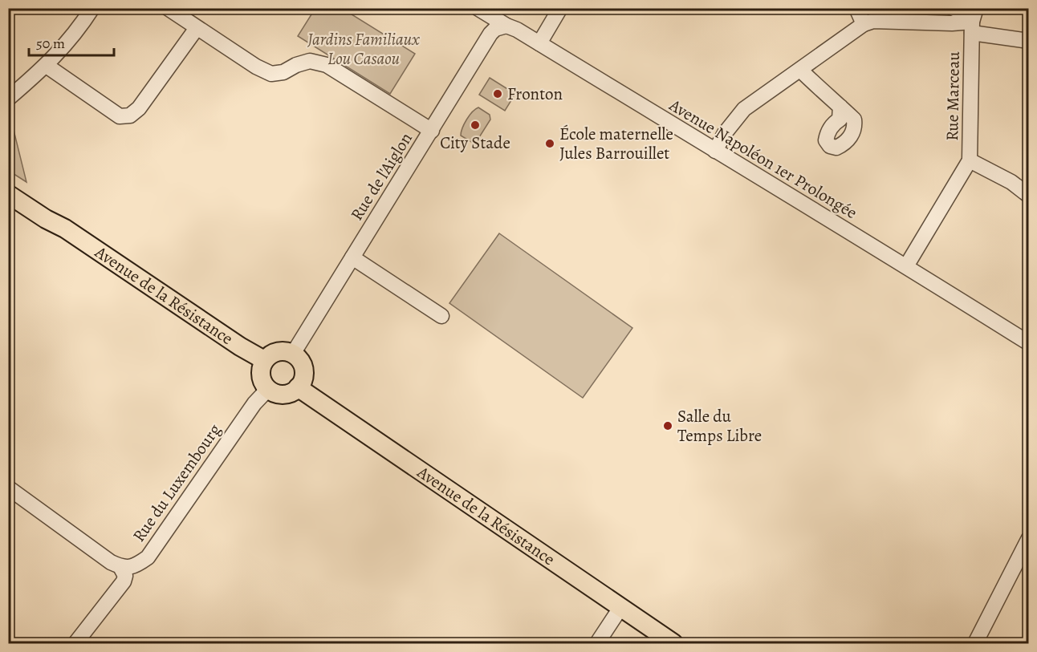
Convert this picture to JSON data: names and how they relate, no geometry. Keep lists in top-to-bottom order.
{
  "streets": {
    "main road": ["Avenue de la Résistance"],
    "street": [
      "Rue Marceau",
      "Avenue Napoléon 1er Prolongée",
      "Rue de l'Aiglon",
      "Rue du Luxembourg"
    ]
  },
  "crossings": [
    ["Rue Marceau", "Avenue Napoléon 1er Prolongée"],
    ["Avenue Napoléon 1er Prolongée", "Rue de l'Aiglon"],
    ["Rue de l'Aiglon", "Avenue de la Résistance"],
    ["Rue de l'Aiglon", "Rue du Luxembourg"],
    ["Avenue de la Résistance", "Rue du Luxembourg"]
  ],
  "parks": ["Jardins Familiaux Lou Casaou"],
  "places": [
    "Fronton",
    "City Stade",
    "École maternelle Jules Barrouillet",
    "Salle du Temps Libre"
  ],
  "scale_bar": "50 m"
}
